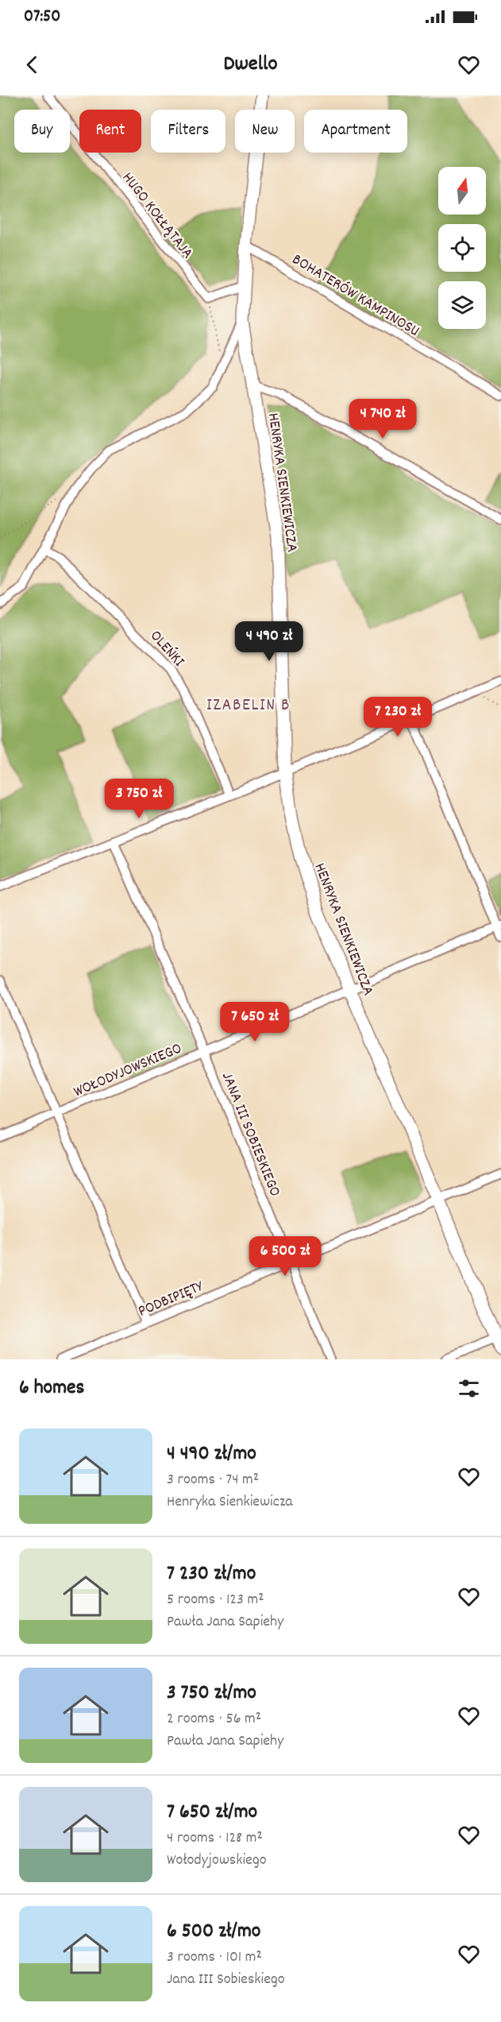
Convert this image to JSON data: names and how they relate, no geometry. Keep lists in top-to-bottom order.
{
  "streets": {
    "street": [
      "HUGO KOŁŁĄTAJA",
      "BOHATERÓW KAMPINOSU",
      "HENRYKA SIENKIEWICZA",
      "OLEŃKI",
      "WOŁODYJOWSKIEGO",
      "JANA III SOBIESKIEGO",
      "PODBIPIĘTY"
    ]
  },
  "crossings": [
    ["BOHATERÓW KAMPINOSU", "HENRYKA SIENKIEWICZA"],
    ["HENRYKA SIENKIEWICZA", "WOŁODYJOWSKIEGO"],
    ["HENRYKA SIENKIEWICZA", "PODBIPIĘTY"],
    ["WOŁODYJOWSKIEGO", "JANA III SOBIESKIEGO"],
    ["JANA III SOBIESKIEGO", "PODBIPIĘTY"]
  ],
  "districts": ["IZABELIN B"],
  "north": "top",
  "page": {
    "status": "07:50",
    "header": "Dwello",
    "chip": [
      "Buy",
      "Rent",
      "Filters",
      "New",
      "Apartment"
    ],
    "price": [
      "4 740 zł",
      "4 490 zł",
      "7 230 zł",
      "3 750 zł",
      "7 650 zł",
      "6 500 zł"
    ],
    "heading": "6 homes",
    "list": [
      {
        "name": "4 490 zł/mo",
        "note": "3 rooms · 74 m² · Henryka Sienkiewicza"
      },
      {
        "name": "7 230 zł/mo",
        "note": "5 rooms · 123 m² · Pawła Jana Sapiehy"
      },
      {
        "name": "3 750 zł/mo",
        "note": "2 rooms · 56 m² · Pawła Jana Sapiehy"
      },
      {
        "name": "7 650 zł/mo",
        "note": "4 rooms · 128 m² · Wołodyjowskiego"
      },
      {
        "name": "6 500 zł/mo",
        "note": "3 rooms · 101 m² · Jana III Sobieskiego"
      }
    ]
  }
}
